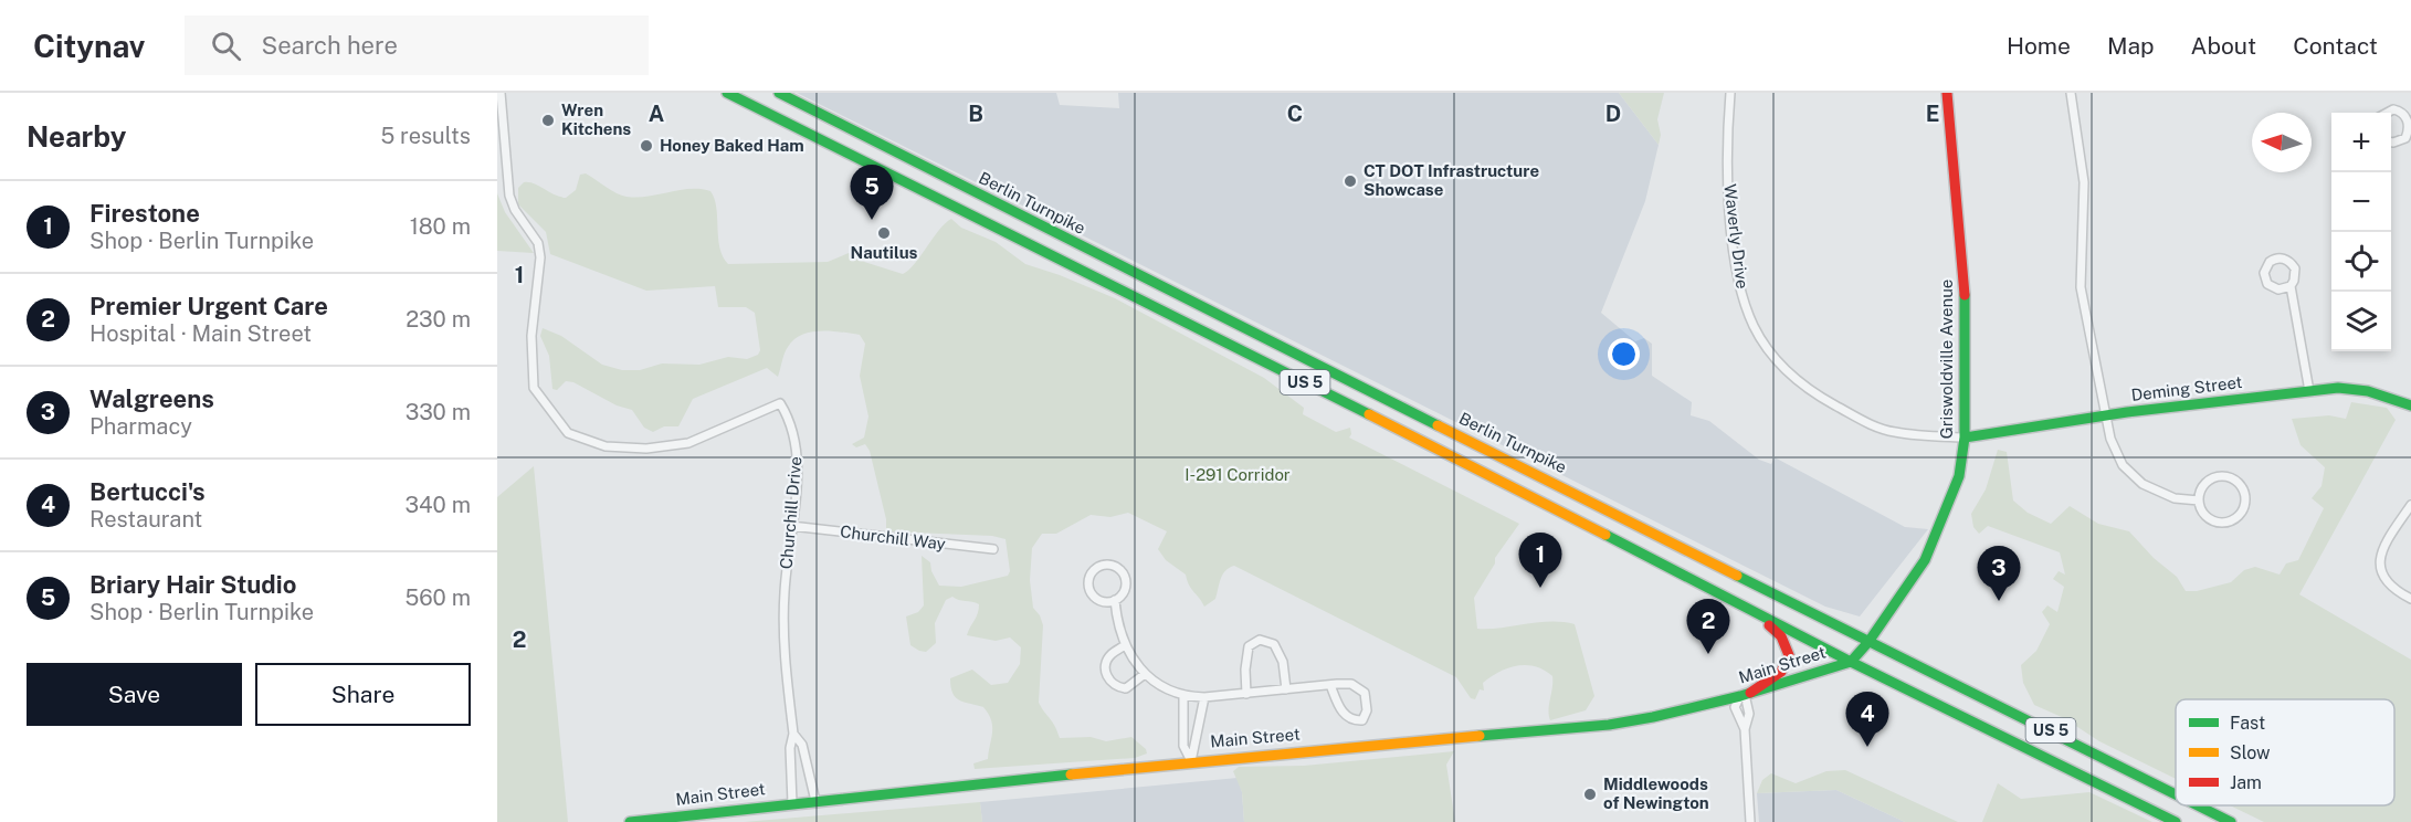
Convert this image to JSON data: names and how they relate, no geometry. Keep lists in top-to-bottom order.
{
  "streets": {
    "main road": [
      "Berlin Turnpike",
      "Griswoldville Avenue",
      "US 5",
      "Deming Street",
      "Main Street"
    ],
    "street": ["Waverly Drive", "Churchill Drive", "Churchill Way"]
  },
  "crossings": [
    ["Berlin Turnpike", "Griswoldville Avenue"],
    ["Berlin Turnpike", "Main Street"],
    ["Waverly Drive", "Griswoldville Avenue"],
    ["Waverly Drive", "Deming Street"],
    ["Griswoldville Avenue", "Deming Street"],
    ["Griswoldville Avenue", "Main Street"],
    ["US 5", "Main Street"],
    ["Churchill Drive", "Churchill Way"],
    ["Churchill Drive", "Main Street"]
  ],
  "parks": ["I-291 Corridor"],
  "places": [
    "Wren Kitchens",
    "Honey Baked Ham",
    "CT DOT Infrastructure Showcase",
    "Nautilus",
    "Middlewoods of Newington"
  ],
  "legend": ["Fast", "Slow", "Jam"],
  "north": "left",
  "page": {
    "header": "Citynav",
    "search": "Search here",
    "nav": [
      "Home",
      "Map",
      "About",
      "Contact"
    ],
    "heading": ["Nearby", "5 results"],
    "map_buttons": ["+", "−"],
    "pins": [
      "5",
      "1",
      "3",
      "2",
      "4"
    ],
    "list": [
      {
        "mark": "1",
        "name": "Firestone",
        "note": "Shop · Berlin Turnpike",
        "value": "180 m"
      },
      {
        "mark": "2",
        "name": "Premier Urgent Care",
        "note": "Hospital · Main Street",
        "value": "230 m"
      },
      {
        "mark": "3",
        "name": "Walgreens",
        "note": "Pharmacy",
        "value": "330 m"
      },
      {
        "mark": "4",
        "name": "Bertucci's",
        "note": "Restaurant",
        "value": "340 m"
      },
      {
        "mark": "5",
        "name": "Briary Hair Studio",
        "note": "Shop · Berlin Turnpike",
        "value": "560 m"
      }
    ],
    "buttons": ["Save", "Share"]
  },
  "grid": {
    "columns": [
      "A",
      "B",
      "C",
      "D",
      "E"
    ],
    "rows": ["1", "2"]
  }
}
